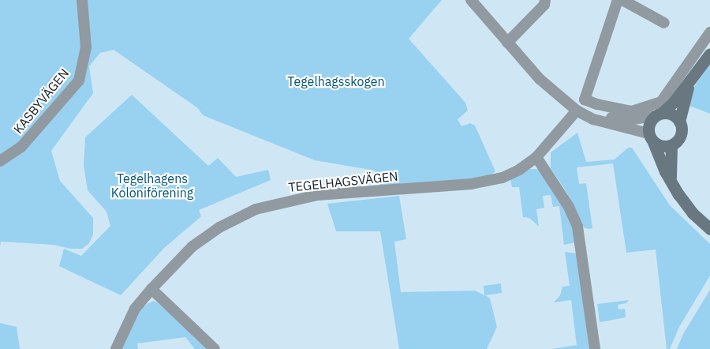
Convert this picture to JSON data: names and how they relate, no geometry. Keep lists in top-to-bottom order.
{
  "streets": {
    "street": ["KASBYVÄGEN", "TEGELHAGSVÄGEN"]
  },
  "parks": ["Tegelhagsskogen", "Tegelhagens Koloniförening"]
}
